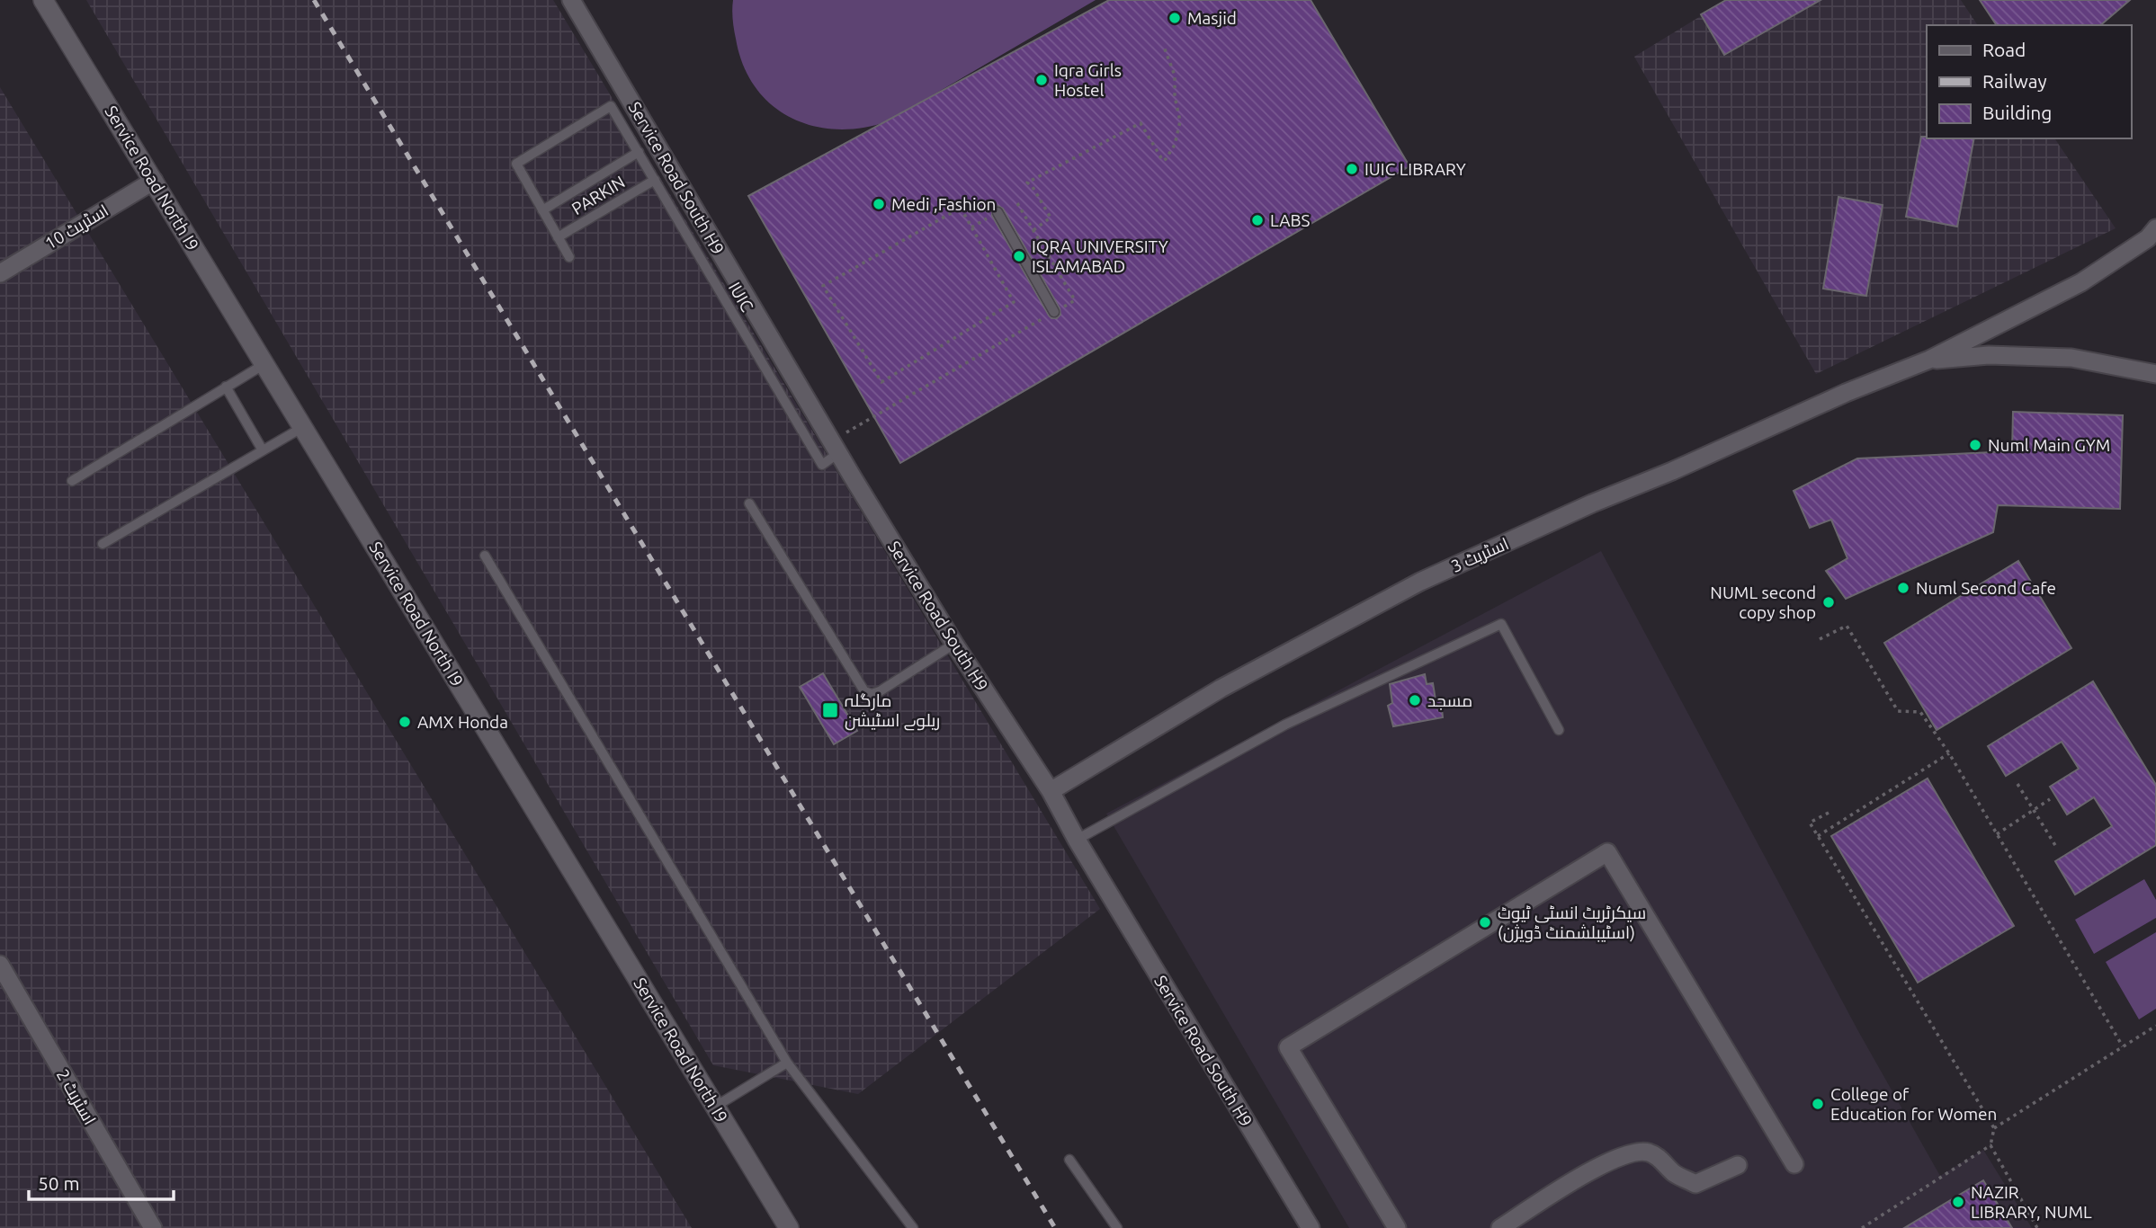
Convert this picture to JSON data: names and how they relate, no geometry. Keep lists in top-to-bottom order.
{
  "streets": {
    "main road": ["Service Road North I9"],
    "street": [
      "Service Road South H9",
      "اسٹریٹ 10",
      "اسٹریٹ 3",
      "اسٹریٹ 2"
    ],
    "lane": ["PARKIN", "IUIC"]
  },
  "crossings": [
    ["Service Road North I9", "اسٹریٹ 10"],
    ["Service Road South H9", "IUIC"],
    ["Service Road South H9", "اسٹریٹ 3"],
    ["PARKIN", "IUIC"]
  ],
  "places": {
    "other": [
      "Masjid",
      "Iqra Girls Hostel",
      "IUIC LIBRARY",
      "Medi ,Fashion",
      "LABS",
      "IQRA UNIVERSITY ISLAMABAD",
      "Numl Main GYM",
      "Numl Second Cafe",
      "NUML second copy shop",
      "مسجد",
      "AMX Honda",
      "سیکرٹریٹ انسٹی ٹیوٹ (اسٹیبلشمنٹ ڈویژن)",
      "College of Education for Women",
      "NAZIR LIBRARY, NUML"
    ],
    "transit": ["مارگلہ ریلوے اسٹیشن"]
  },
  "legend": ["Road", "Railway", "Building"],
  "scale_bar": "50 m"
}
